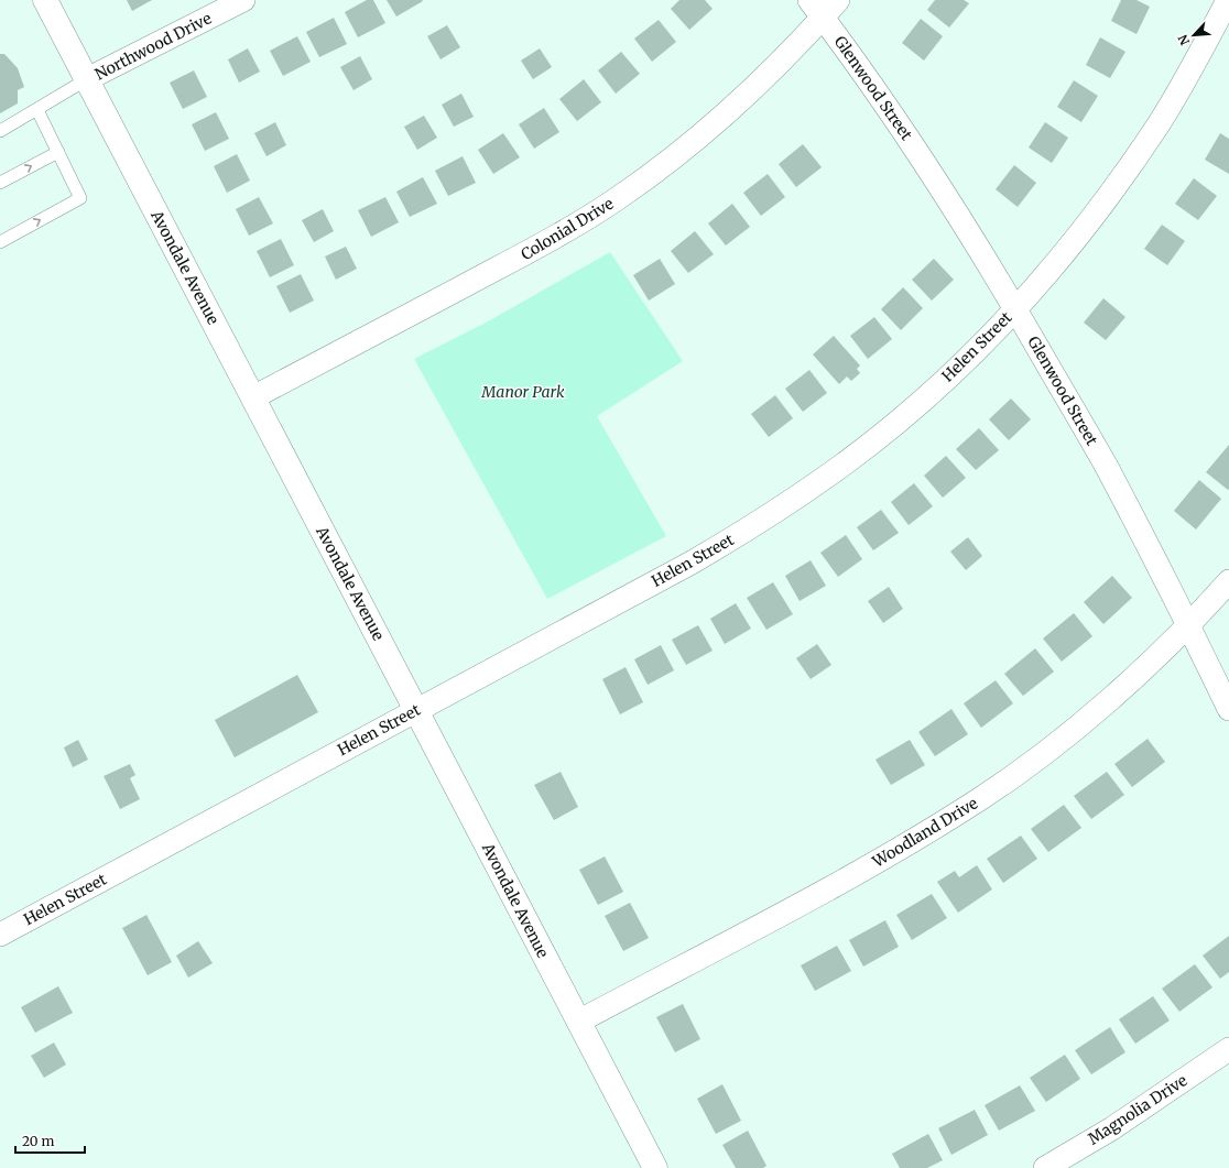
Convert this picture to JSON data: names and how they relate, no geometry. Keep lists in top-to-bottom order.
{
  "streets": {
    "street": [
      "Northwood Drive",
      "Glenwood Street",
      "Colonial Drive",
      "Avondale Avenue",
      "Helen Street",
      "Woodland Drive",
      "Magnolia Drive"
    ]
  },
  "crossings": [
    ["Northwood Drive", "Avondale Avenue"],
    ["Glenwood Street", "Colonial Drive"],
    ["Glenwood Street", "Helen Street"],
    ["Glenwood Street", "Woodland Drive"],
    ["Colonial Drive", "Avondale Avenue"],
    ["Avondale Avenue", "Helen Street"],
    ["Avondale Avenue", "Woodland Drive"]
  ],
  "parks": ["Manor Park"],
  "scale_bar": "20 m",
  "north": "bottom left"
}
